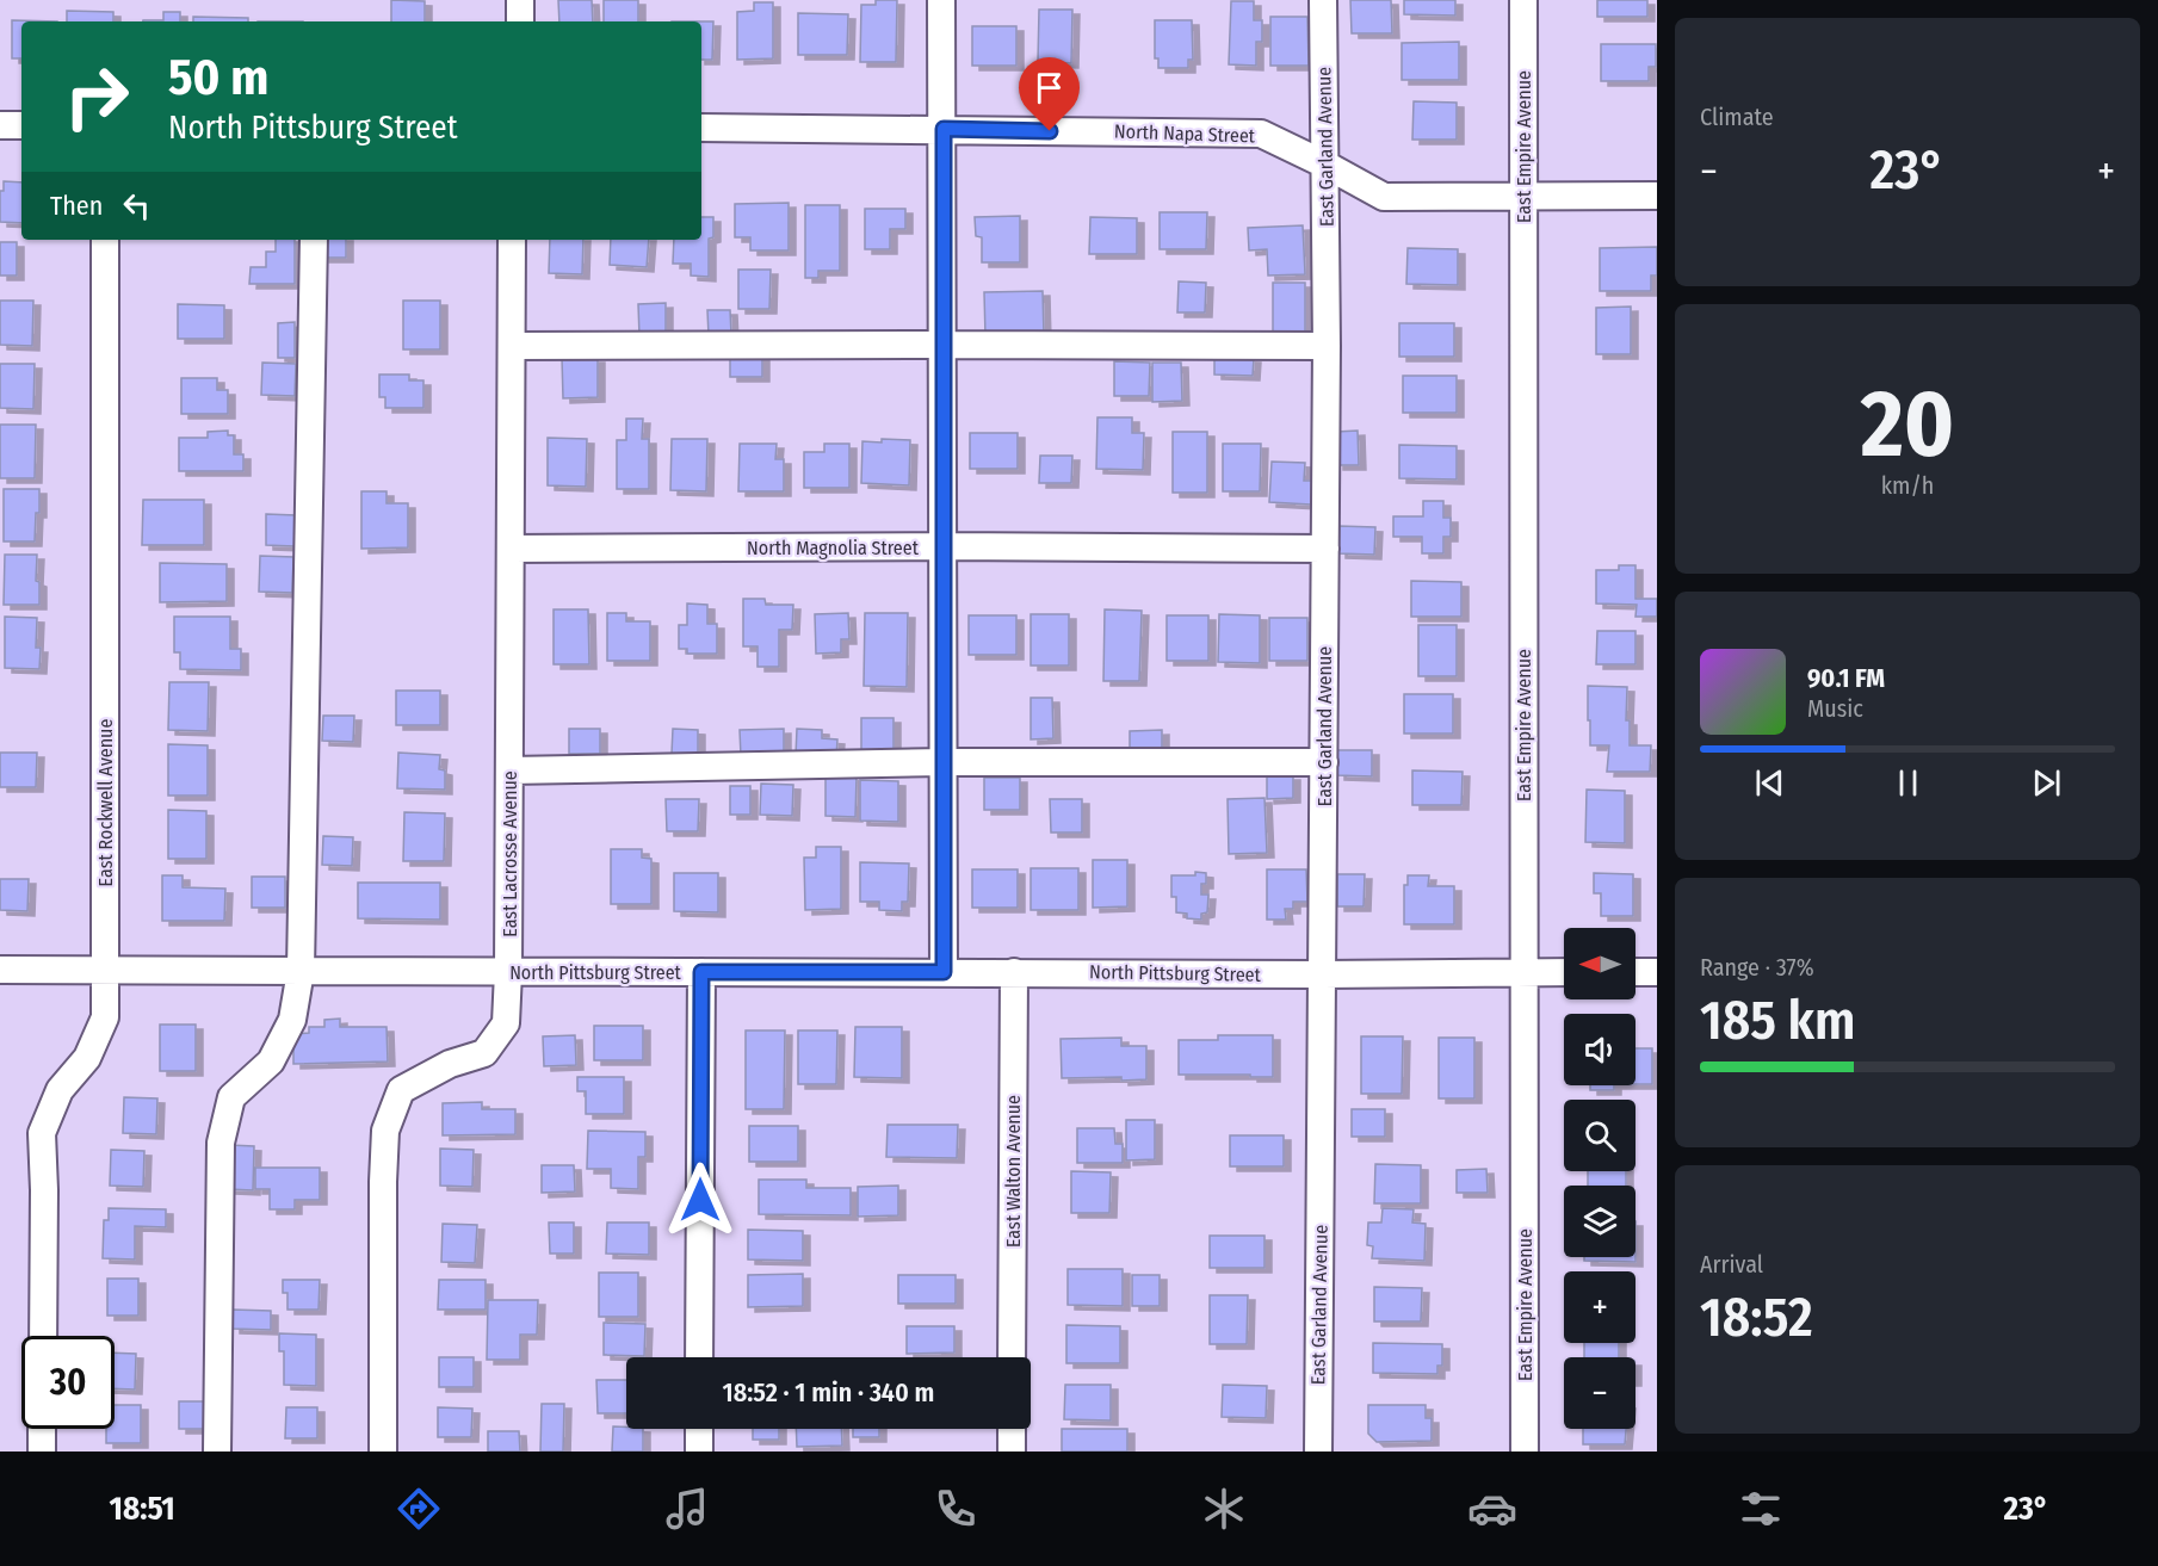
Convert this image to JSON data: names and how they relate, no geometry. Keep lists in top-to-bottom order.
{
  "streets": {
    "street": [
      "North Napa Street",
      "East Garland Avenue",
      "East Empire Avenue",
      "North Magnolia Street",
      "East Rockwell Avenue",
      "East Lacrosse Avenue",
      "North Pittsburg Street",
      "East Walton Avenue"
    ]
  },
  "crossings": [
    ["North Napa Street", "East Garland Avenue"],
    ["North Napa Street", "East Empire Avenue"],
    ["East Garland Avenue", "North Magnolia Street"],
    ["East Garland Avenue", "North Pittsburg Street"],
    ["East Empire Avenue", "North Pittsburg Street"],
    ["North Magnolia Street", "East Lacrosse Avenue"],
    ["East Rockwell Avenue", "North Pittsburg Street"],
    ["East Lacrosse Avenue", "North Pittsburg Street"],
    ["North Pittsburg Street", "East Walton Avenue"]
  ],
  "north": "left",
  "page": {
    "tile": [
      "Climate",
      ["20", "km/h"],
      ["Range · 37%", "185 km"],
      ["Arrival", "18:52"]
    ],
    "turn": ["50 m", "North Pittsburg Street"],
    "heat": ["−", "23°", "+"],
    "then": "Then",
    "song": ["90.1 FM", "Music"],
    "map_buttons": ["+", "−"],
    "limit": "30",
    "trip": "18:52 · 1 min · 340 m",
    "tabs": ["18:51", "23°"]
  }
}
